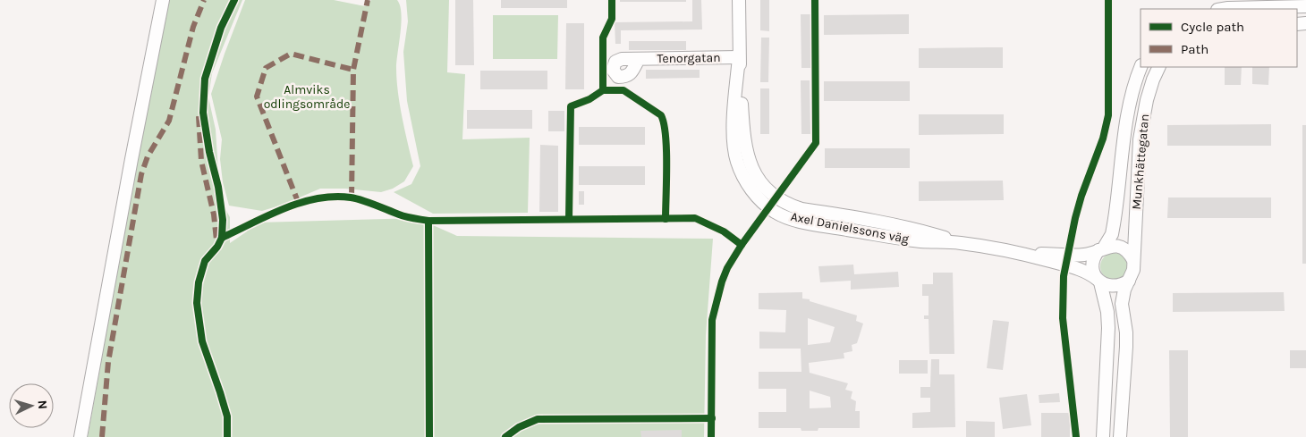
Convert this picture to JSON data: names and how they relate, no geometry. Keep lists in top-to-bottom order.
{
  "streets": {
    "street": ["Tenorgatan", "Munkhättegatan", "Axel Danielssons väg"]
  },
  "crossings": [
    ["Tenorgatan", "Axel Danielssons väg"],
    ["Munkhättegatan", "Axel Danielssons väg"]
  ],
  "parks": ["Almviks odlingsområde"],
  "legend": ["Cycle path", "Path"],
  "north": "right"
}
